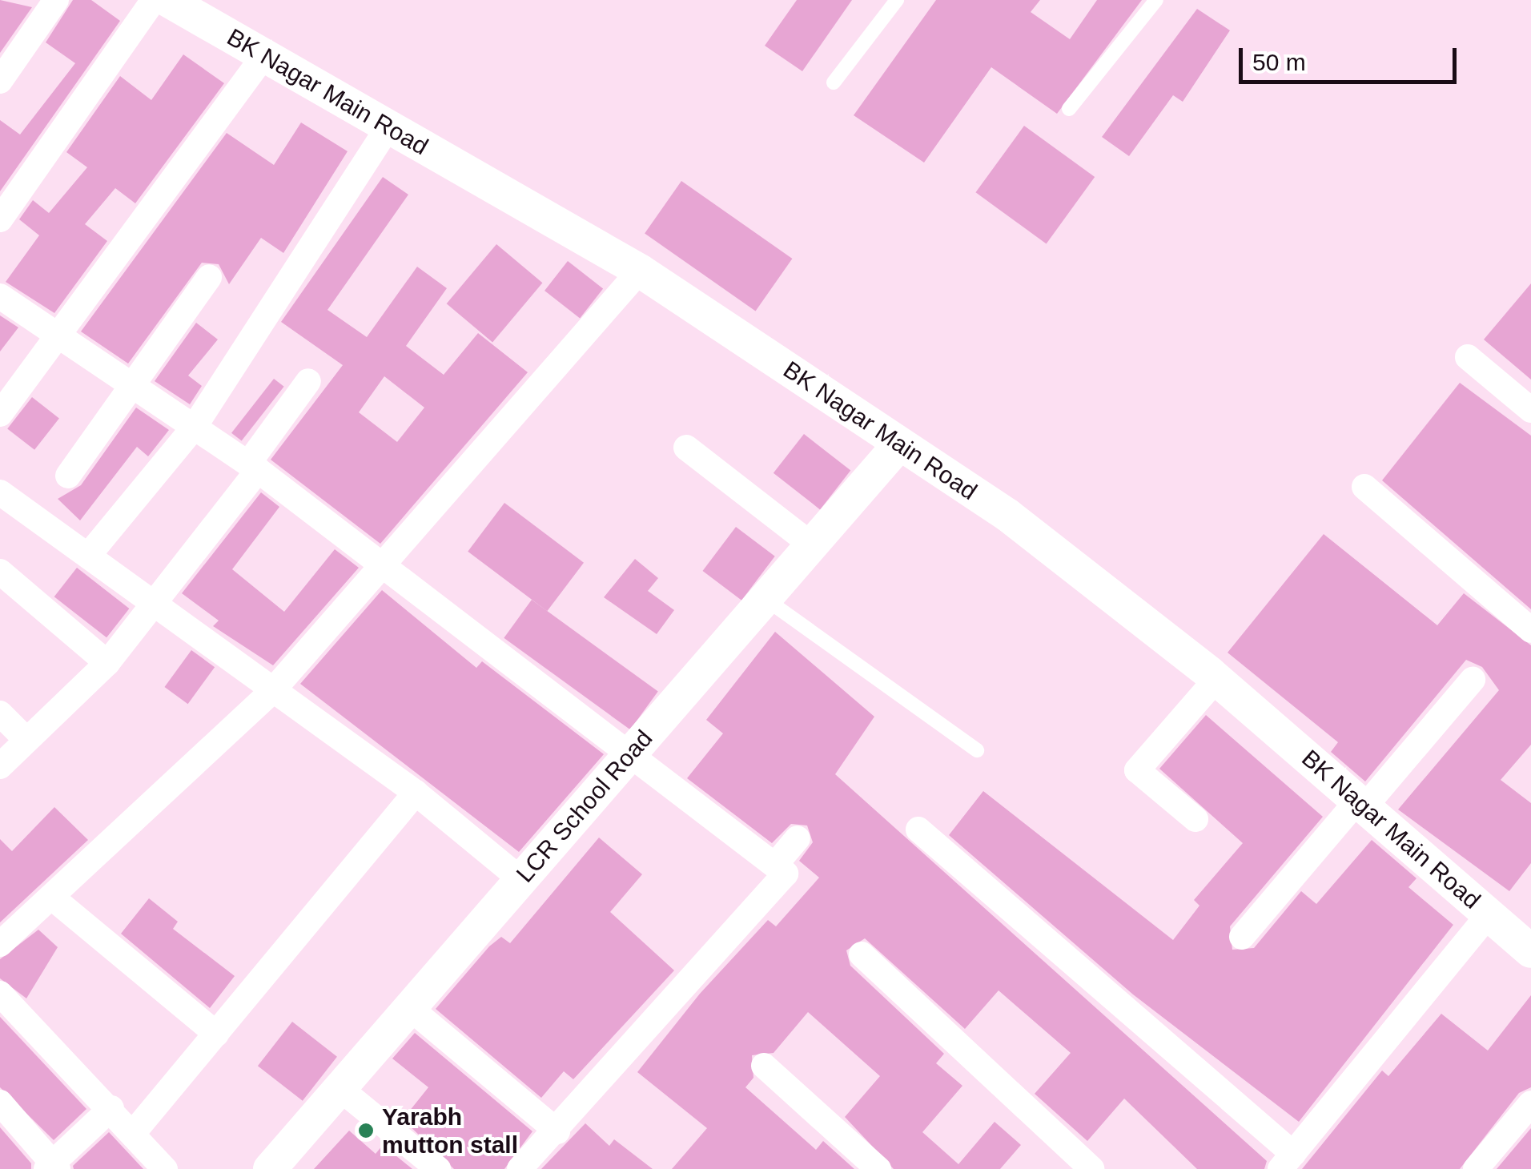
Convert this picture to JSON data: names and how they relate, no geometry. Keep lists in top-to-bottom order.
{
  "streets": {
    "street": ["BK Nagar Main Road", "LCR School Road"]
  },
  "crossings": [
    ["BK Nagar Main Road", "LCR School Road"]
  ],
  "places": ["Yarabh mutton stall"],
  "scale_bar": "50 m"
}
